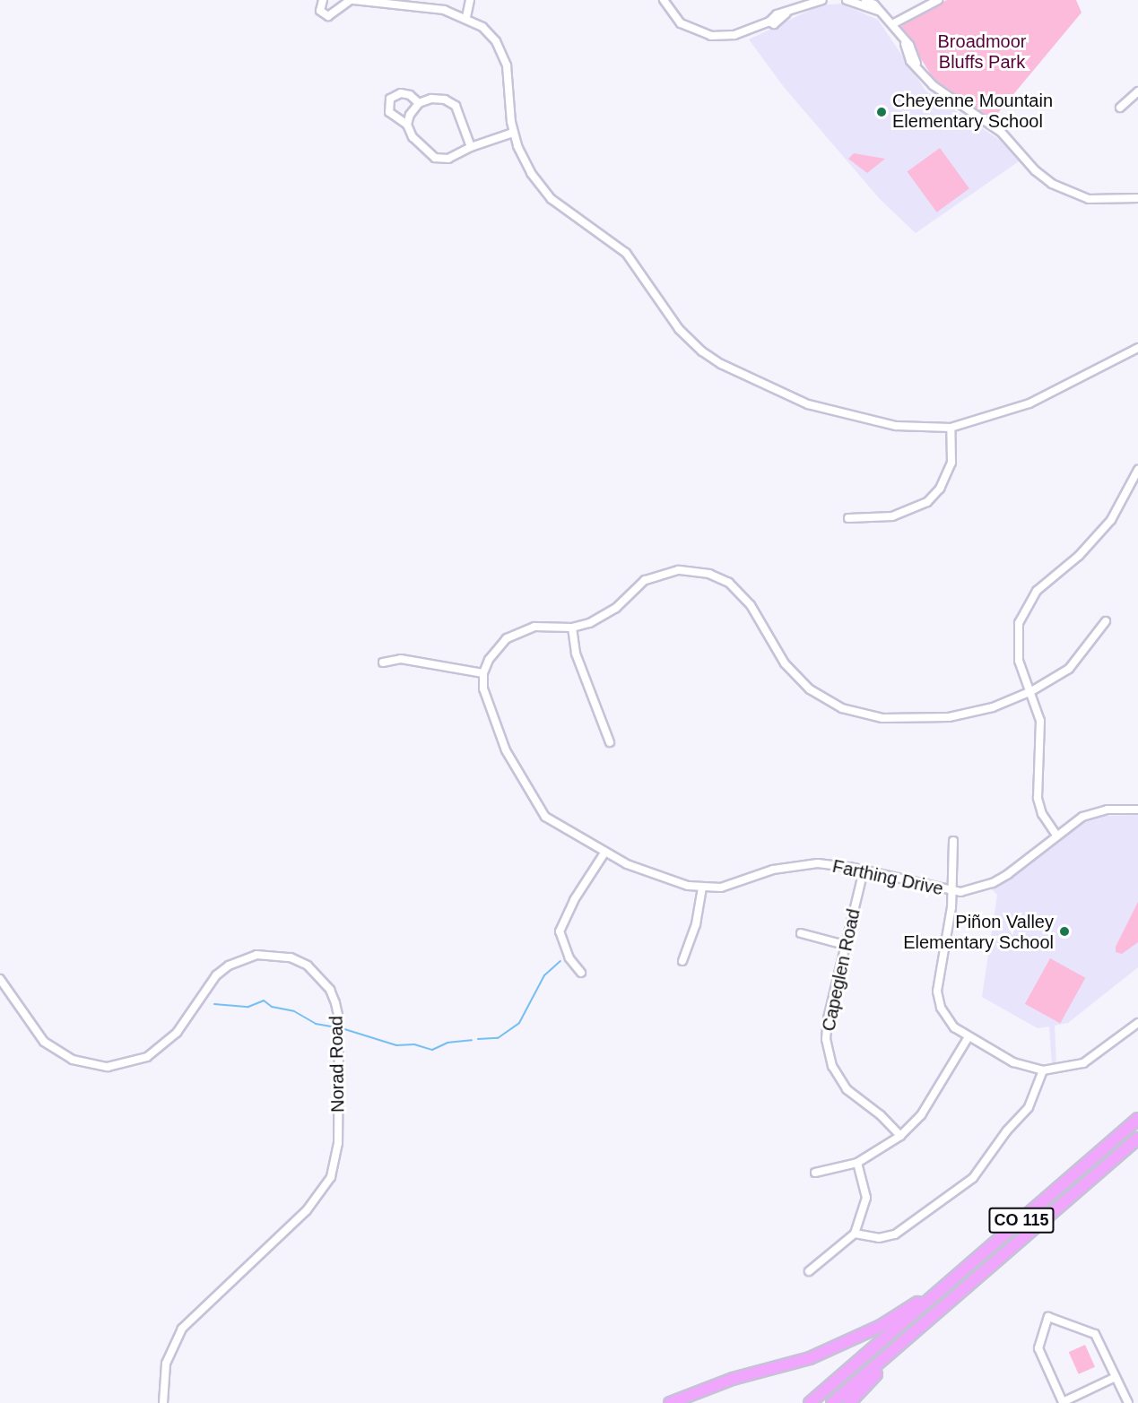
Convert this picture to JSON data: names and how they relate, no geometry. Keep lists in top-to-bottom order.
{
  "streets": {
    "highway": ["CO 115"],
    "street": ["Farthing Drive", "Capeglen Road", "Norad Road"]
  },
  "crossings": [
    ["Farthing Drive", "Capeglen Road"]
  ],
  "parks": ["Broadmoor Bluffs Park"],
  "places": ["Cheyenne Mountain Elementary School", "Piñon Valley Elementary School"]
}
